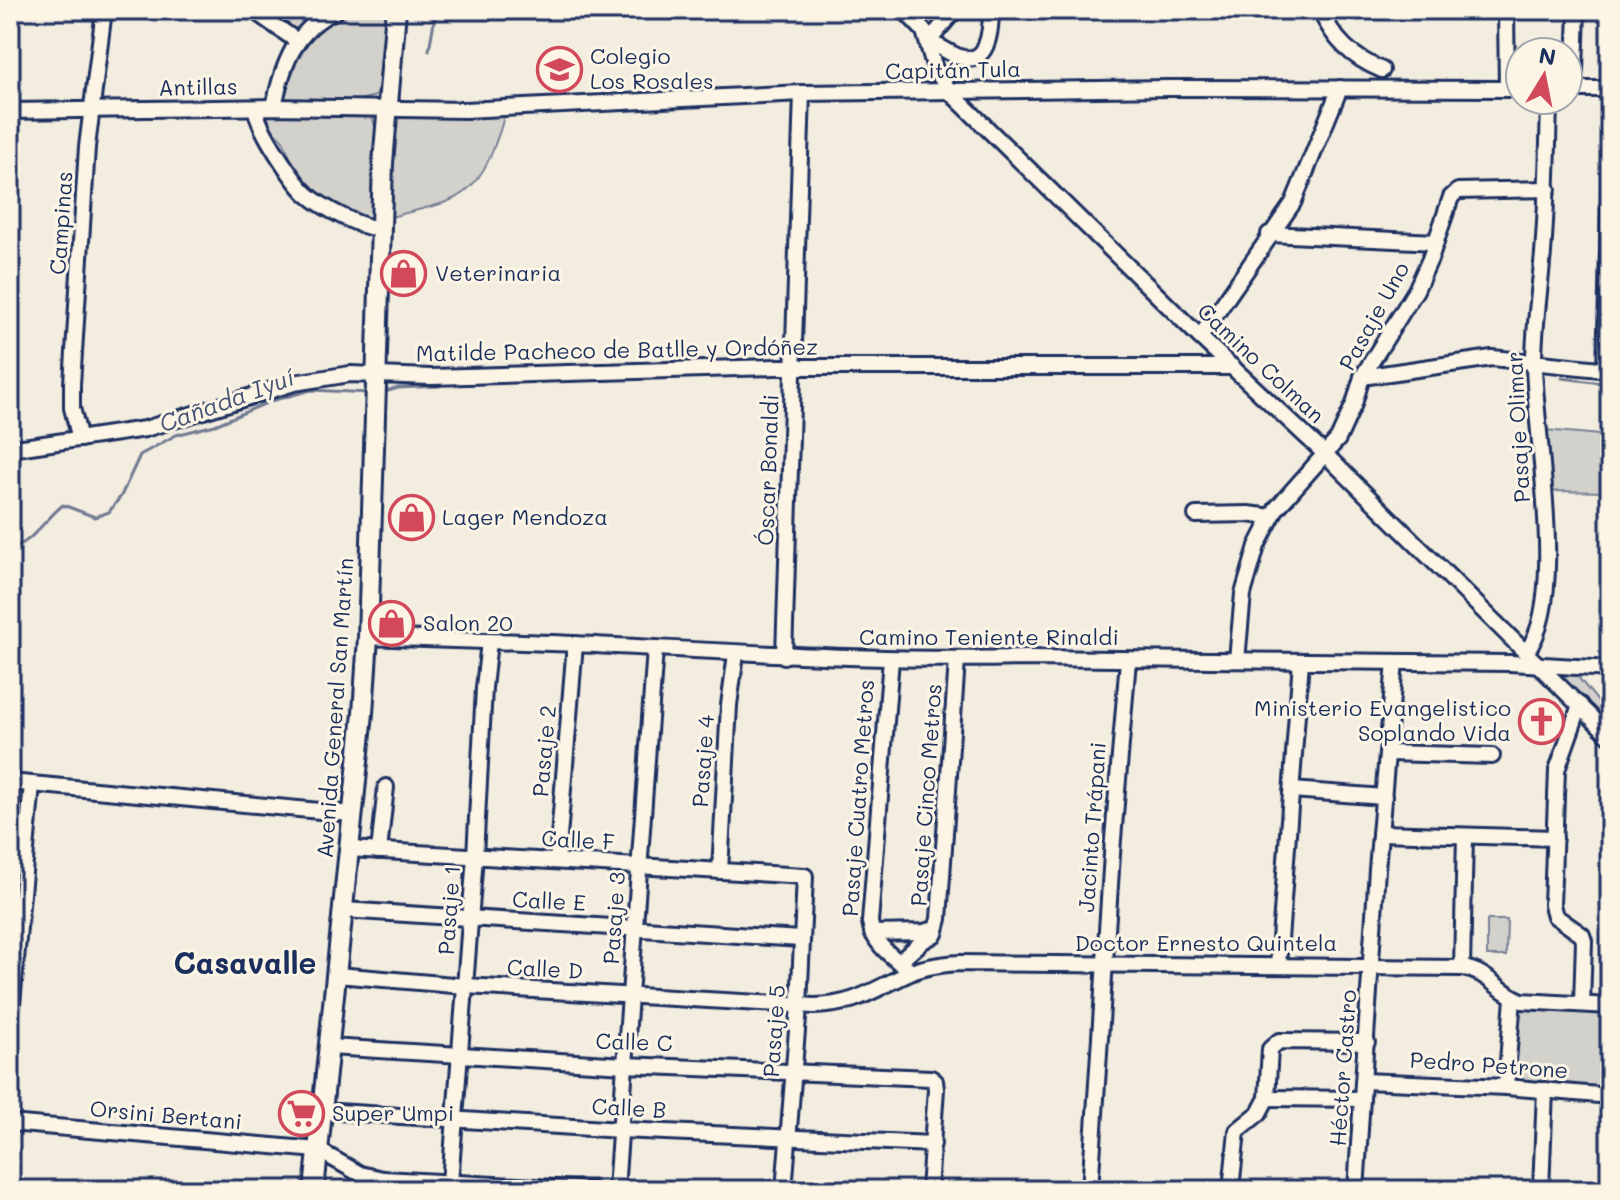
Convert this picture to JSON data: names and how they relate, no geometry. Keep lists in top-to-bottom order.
{
  "streets": {
    "main road": ["Avenida General San Martín"],
    "street": [
      "Capitán Tula",
      "Antillas",
      "Campinas",
      "Pasaje Uno",
      "Matilde Pacheco de Batlle y Ordóñez",
      "Camino Colman",
      "Pasaje Olimar",
      "Óscar Bonaldi",
      "Camino Teniente Rinaldi",
      "Pasaje 2",
      "Pasaje 4",
      "Pasaje Cinco Metros",
      "Pasaje Cuatro Metros",
      "Jacinto Trápani",
      "Calle F",
      "Calle E",
      "Pasaje 1",
      "Pasaje 3",
      "Doctor Ernesto Quintela",
      "Calle D",
      "Pasaje 5",
      "Calle C",
      "Pedro Petrone",
      "Héctor Castro",
      "Calle B",
      "Orsini Bertani"
    ]
  },
  "crossings": [
    ["Capitán Tula", "Antillas"],
    ["Capitán Tula", "Camino Colman"],
    ["Capitán Tula", "Óscar Bonaldi"],
    ["Capitán Tula", "Avenida General San Martín"],
    ["Antillas", "Campinas"],
    ["Antillas", "Avenida General San Martín"],
    ["Campinas", "Matilde Pacheco de Batlle y Ordóñez"],
    ["Pasaje Uno", "Camino Colman"],
    ["Pasaje Uno", "Pasaje Olimar"],
    ["Pasaje Uno", "Camino Teniente Rinaldi"],
    ["Matilde Pacheco de Batlle y Ordóñez", "Camino Colman"],
    ["Matilde Pacheco de Batlle y Ordóñez", "Óscar Bonaldi"],
    ["Matilde Pacheco de Batlle y Ordóñez", "Avenida General San Martín"],
    ["Camino Colman", "Pasaje Olimar"],
    ["Camino Colman", "Camino Teniente Rinaldi"],
    ["Óscar Bonaldi", "Camino Teniente Rinaldi"],
    ["Camino Teniente Rinaldi", "Avenida General San Martín"],
    ["Camino Teniente Rinaldi", "Pasaje 2"],
    ["Camino Teniente Rinaldi", "Pasaje 4"],
    ["Camino Teniente Rinaldi", "Pasaje Cinco Metros"],
    ["Camino Teniente Rinaldi", "Pasaje Cuatro Metros"],
    ["Camino Teniente Rinaldi", "Jacinto Trápani"],
    ["Camino Teniente Rinaldi", "Pasaje 1"],
    ["Camino Teniente Rinaldi", "Pasaje 3"],
    ["Camino Teniente Rinaldi", "Héctor Castro"],
    ["Avenida General San Martín", "Calle F"],
    ["Avenida General San Martín", "Calle E"],
    ["Avenida General San Martín", "Calle D"],
    ["Avenida General San Martín", "Calle C"],
    ["Avenida General San Martín", "Calle B"],
    ["Avenida General San Martín", "Orsini Bertani"],
    ["Pasaje 2", "Calle F"],
    ["Pasaje 4", "Calle F"],
    ["Pasaje Cinco Metros", "Pasaje Cuatro Metros"],
    ["Pasaje Cinco Metros", "Doctor Ernesto Quintela"],
    ["Pasaje Cuatro Metros", "Doctor Ernesto Quintela"],
    ["Jacinto Trápani", "Doctor Ernesto Quintela"],
    ["Calle F", "Pasaje 1"],
    ["Calle F", "Pasaje 3"],
    ["Calle F", "Pasaje 5"],
    ["Calle E", "Pasaje 1"],
    ["Calle E", "Pasaje 3"],
    ["Calle E", "Pasaje 5"],
    ["Pasaje 1", "Calle D"],
    ["Pasaje 1", "Calle C"],
    ["Pasaje 1", "Calle B"],
    ["Pasaje 3", "Calle D"],
    ["Pasaje 3", "Calle C"],
    ["Pasaje 3", "Calle B"],
    ["Doctor Ernesto Quintela", "Calle D"],
    ["Doctor Ernesto Quintela", "Pasaje 5"],
    ["Doctor Ernesto Quintela", "Héctor Castro"],
    ["Calle D", "Pasaje 5"],
    ["Pasaje 5", "Calle C"],
    ["Pasaje 5", "Calle B"],
    ["Calle C", "Calle B"],
    ["Pedro Petrone", "Héctor Castro"]
  ],
  "districts": ["Casavalle"],
  "water": ["Cañada Iyuí"],
  "places": {
    "school or university": ["Colegio Los Rosales"],
    "shop": ["Veterinaria", "Lager Mendoza", "Salon 20"],
    "church": ["Ministerio Evangelistico Soplando Vida"],
    "supermarket": ["Super Umpi"]
  },
  "north": "top"
}
